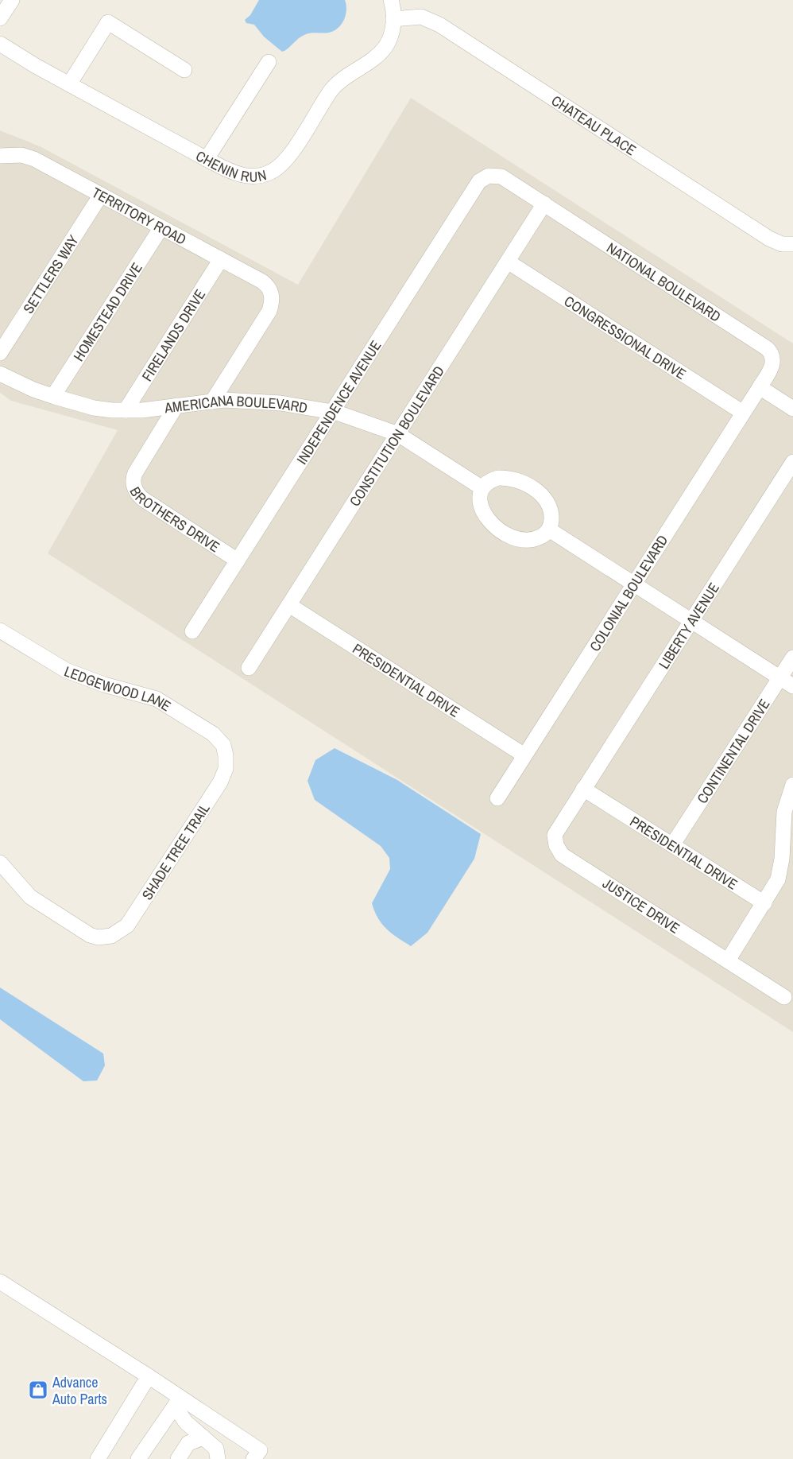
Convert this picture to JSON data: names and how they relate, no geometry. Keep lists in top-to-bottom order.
{
  "streets": {
    "street": [
      "CHATEAU PLACE",
      "CHENIN RUN",
      "TERRITORY ROAD",
      "SETTLERS WAY",
      "NATIONAL BOULEVARD",
      "HOMESTEAD DRIVE",
      "FIRELANDS DRIVE",
      "CONGRESSIONAL DRIVE",
      "INDEPENDENCE AVENUE",
      "AMERICANA BOULEVARD",
      "CONSTITUTION BOULEVARD",
      "BROTHERS DRIVE",
      "COLONIAL BOULEVARD",
      "LIBERTY AVENUE",
      "PRESIDENTIAL DRIVE",
      "LEDGEWOOD LANE",
      "CONTINENTAL DRIVE",
      "SHADE TREE TRAIL",
      "JUSTICE DRIVE"
    ]
  },
  "crossings": [
    ["CHATEAU PLACE", "CHENIN RUN"],
    ["TERRITORY ROAD", "SETTLERS WAY"],
    ["TERRITORY ROAD", "HOMESTEAD DRIVE"],
    ["TERRITORY ROAD", "FIRELANDS DRIVE"],
    ["TERRITORY ROAD", "AMERICANA BOULEVARD"],
    ["NATIONAL BOULEVARD", "INDEPENDENCE AVENUE"],
    ["NATIONAL BOULEVARD", "CONSTITUTION BOULEVARD"],
    ["NATIONAL BOULEVARD", "COLONIAL BOULEVARD"],
    ["HOMESTEAD DRIVE", "AMERICANA BOULEVARD"],
    ["FIRELANDS DRIVE", "AMERICANA BOULEVARD"],
    ["CONGRESSIONAL DRIVE", "CONSTITUTION BOULEVARD"],
    ["CONGRESSIONAL DRIVE", "COLONIAL BOULEVARD"],
    ["INDEPENDENCE AVENUE", "AMERICANA BOULEVARD"],
    ["INDEPENDENCE AVENUE", "BROTHERS DRIVE"],
    ["AMERICANA BOULEVARD", "CONSTITUTION BOULEVARD"],
    ["AMERICANA BOULEVARD", "BROTHERS DRIVE"],
    ["CONSTITUTION BOULEVARD", "PRESIDENTIAL DRIVE"],
    ["COLONIAL BOULEVARD", "PRESIDENTIAL DRIVE"],
    ["LIBERTY AVENUE", "PRESIDENTIAL DRIVE"],
    ["LIBERTY AVENUE", "JUSTICE DRIVE"],
    ["PRESIDENTIAL DRIVE", "CONTINENTAL DRIVE"],
    ["PRESIDENTIAL DRIVE", "JUSTICE DRIVE"],
    ["LEDGEWOOD LANE", "SHADE TREE TRAIL"]
  ],
  "places": {
    "shop": ["Advance Auto Parts"]
  }
}
